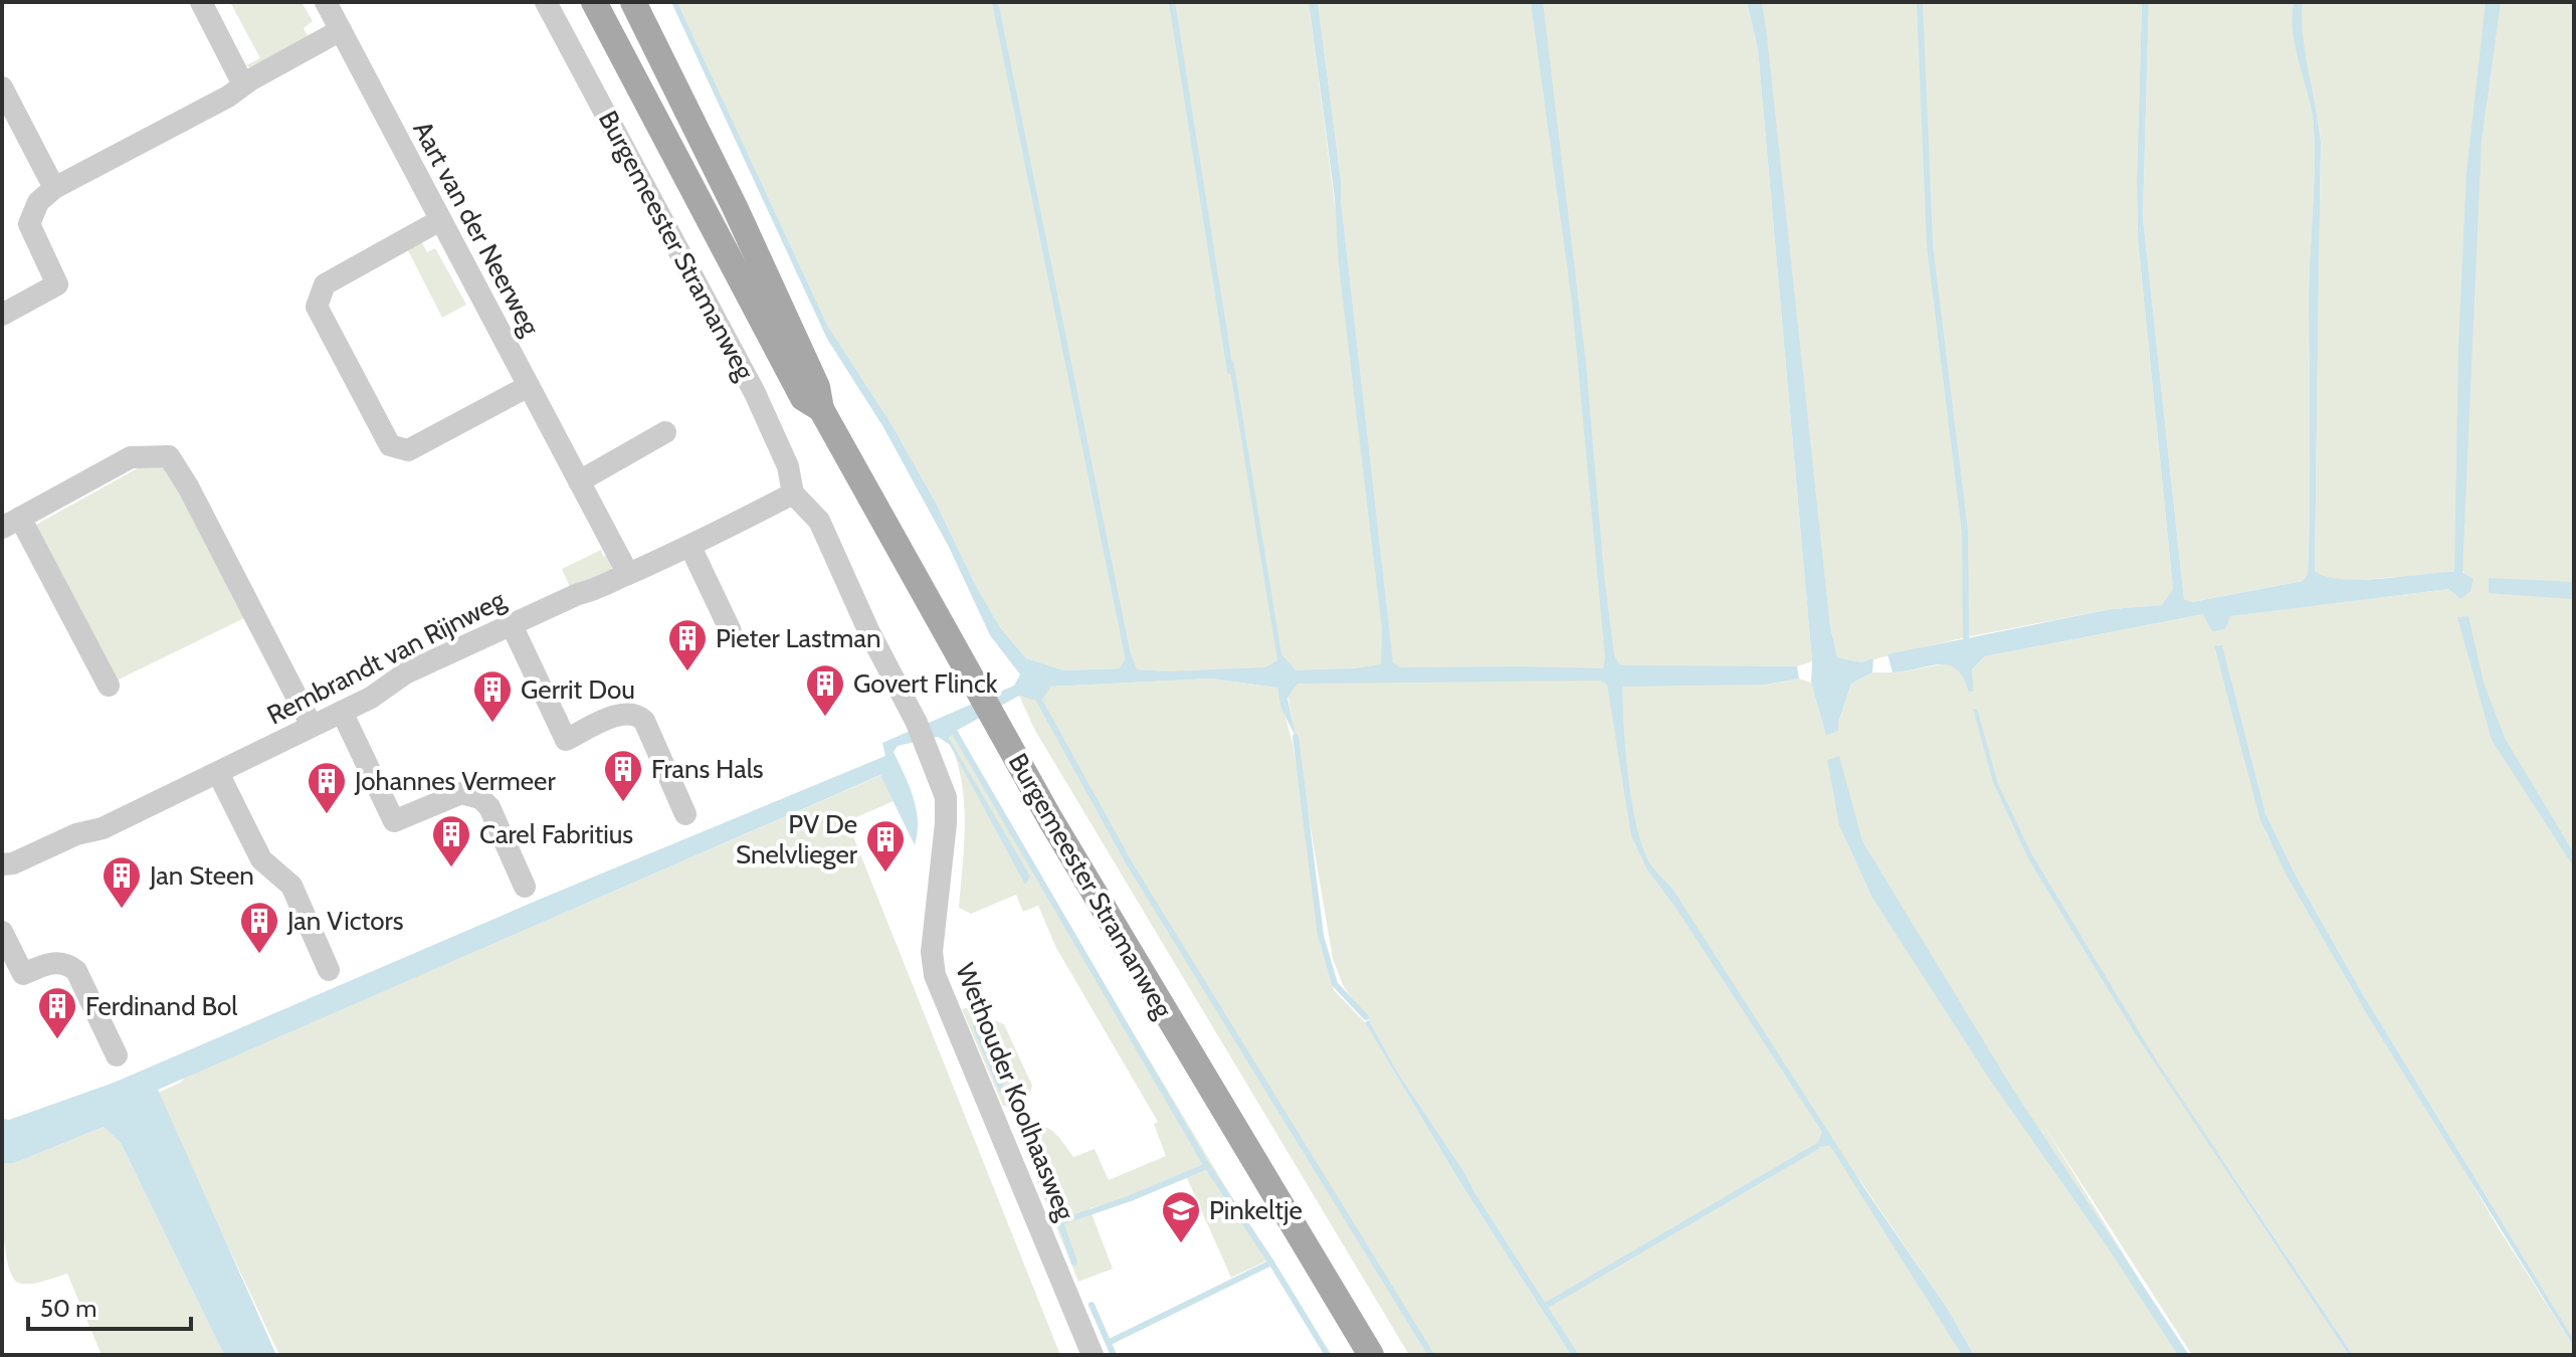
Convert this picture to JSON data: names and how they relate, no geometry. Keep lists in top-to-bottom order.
{
  "streets": {
    "main road": ["Burgemeester Stramanweg"],
    "street": ["Aart van der Neerweg", "Rembrandt van Rijnweg", "Wethouder Koolhaasweg"]
  },
  "crossings": [
    ["Aart van der Neerweg", "Rembrandt van Rijnweg"],
    ["Burgemeester Stramanweg", "Rembrandt van Rijnweg"],
    ["Burgemeester Stramanweg", "Wethouder Koolhaasweg"],
    ["Rembrandt van Rijnweg", "Wethouder Koolhaasweg"]
  ],
  "places": {
    "building": [
      "Pieter Lastman",
      "Govert Flinck",
      "Gerrit Dou",
      "Frans Hals",
      "Johannes Vermeer",
      "Carel Fabritius",
      "PV De Snelvlieger",
      "Jan Steen",
      "Jan Victors",
      "Ferdinand Bol"
    ],
    "school or university": ["Pinkeltje"]
  },
  "scale_bar": "50 m"
}
